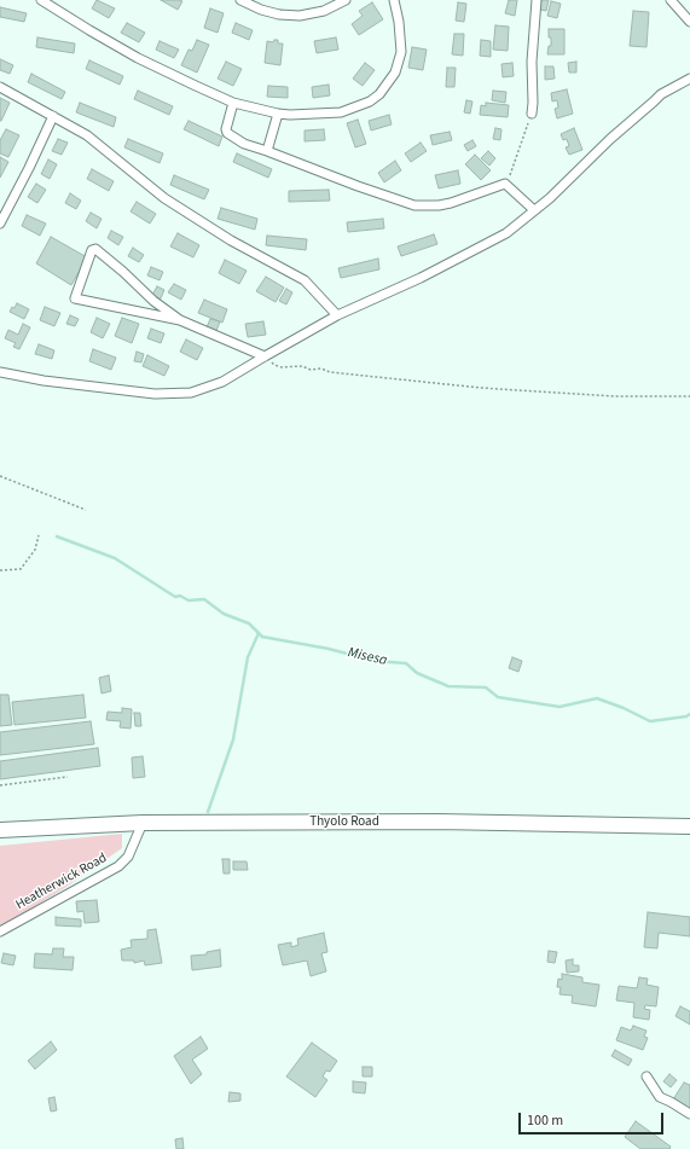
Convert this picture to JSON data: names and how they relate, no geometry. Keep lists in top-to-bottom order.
{
  "streets": {
    "highway": ["Thyolo Road"],
    "street": ["Heatherwick Road"]
  },
  "crossings": [
    ["Thyolo Road", "Heatherwick Road"]
  ],
  "water": ["Misesa"],
  "scale_bar": "100 m"
}
